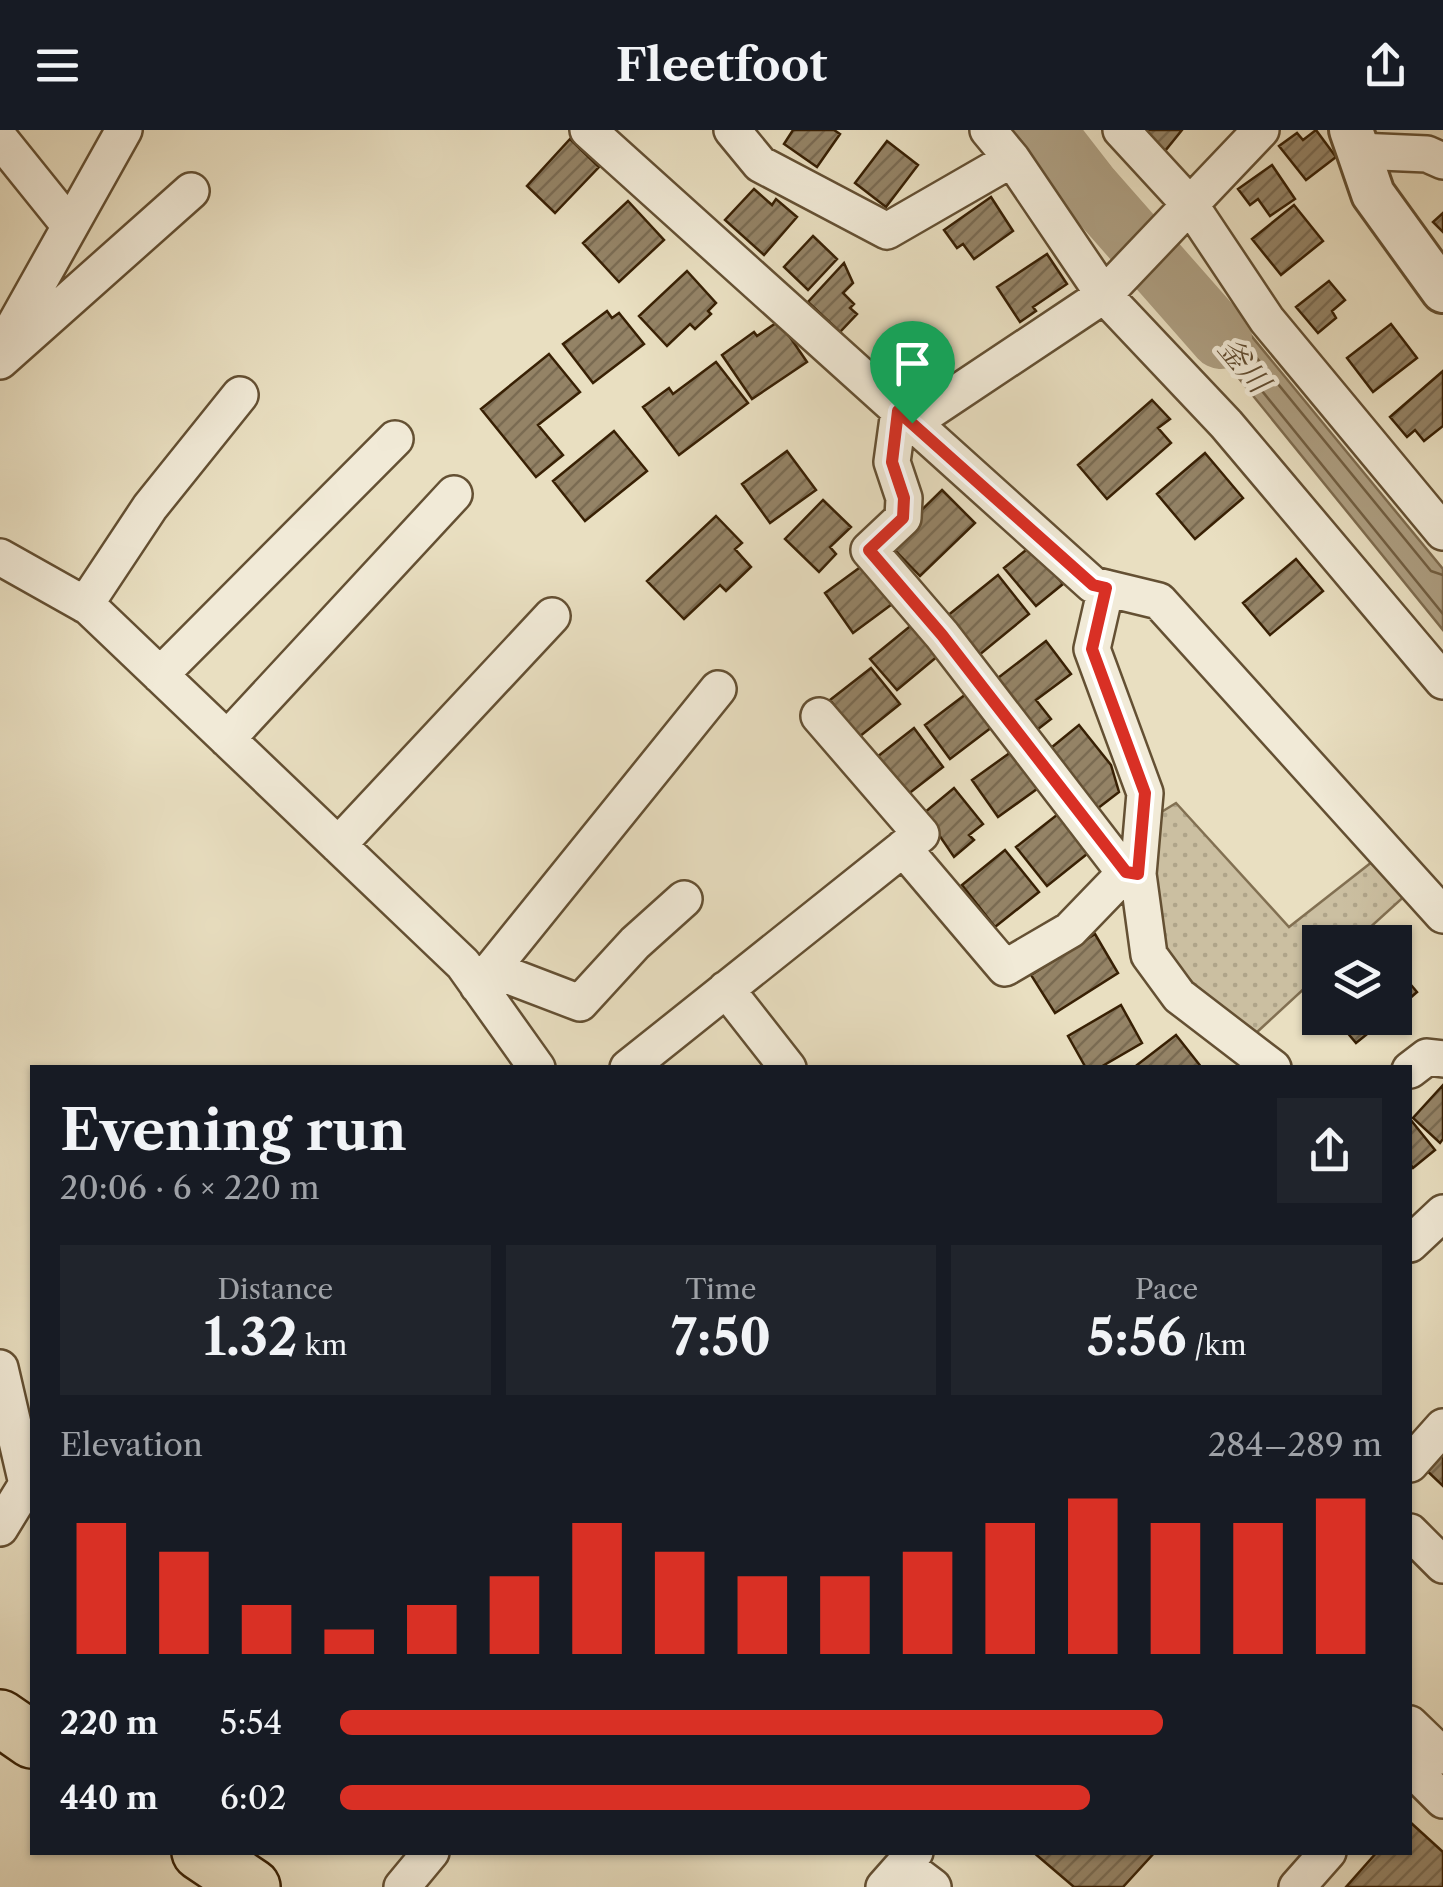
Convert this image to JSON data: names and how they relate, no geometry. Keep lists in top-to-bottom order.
{
  "water": ["釜川"],
  "page": {
    "header": "Fleetfoot",
    "heading": ["Evening run", "20:06 · 6 × 220 m"],
    "stats": [
      ["Distance", "1.32 km"],
      ["Time", "7:50"],
      ["Pace", "5:56 /km"]
    ],
    "chart": ["Elevation", "284–289 m"],
    "list": [
      {
        "name": "220 m",
        "note": "5:54"
      },
      {
        "name": "440 m",
        "note": "6:02"
      }
    ]
  }
}
